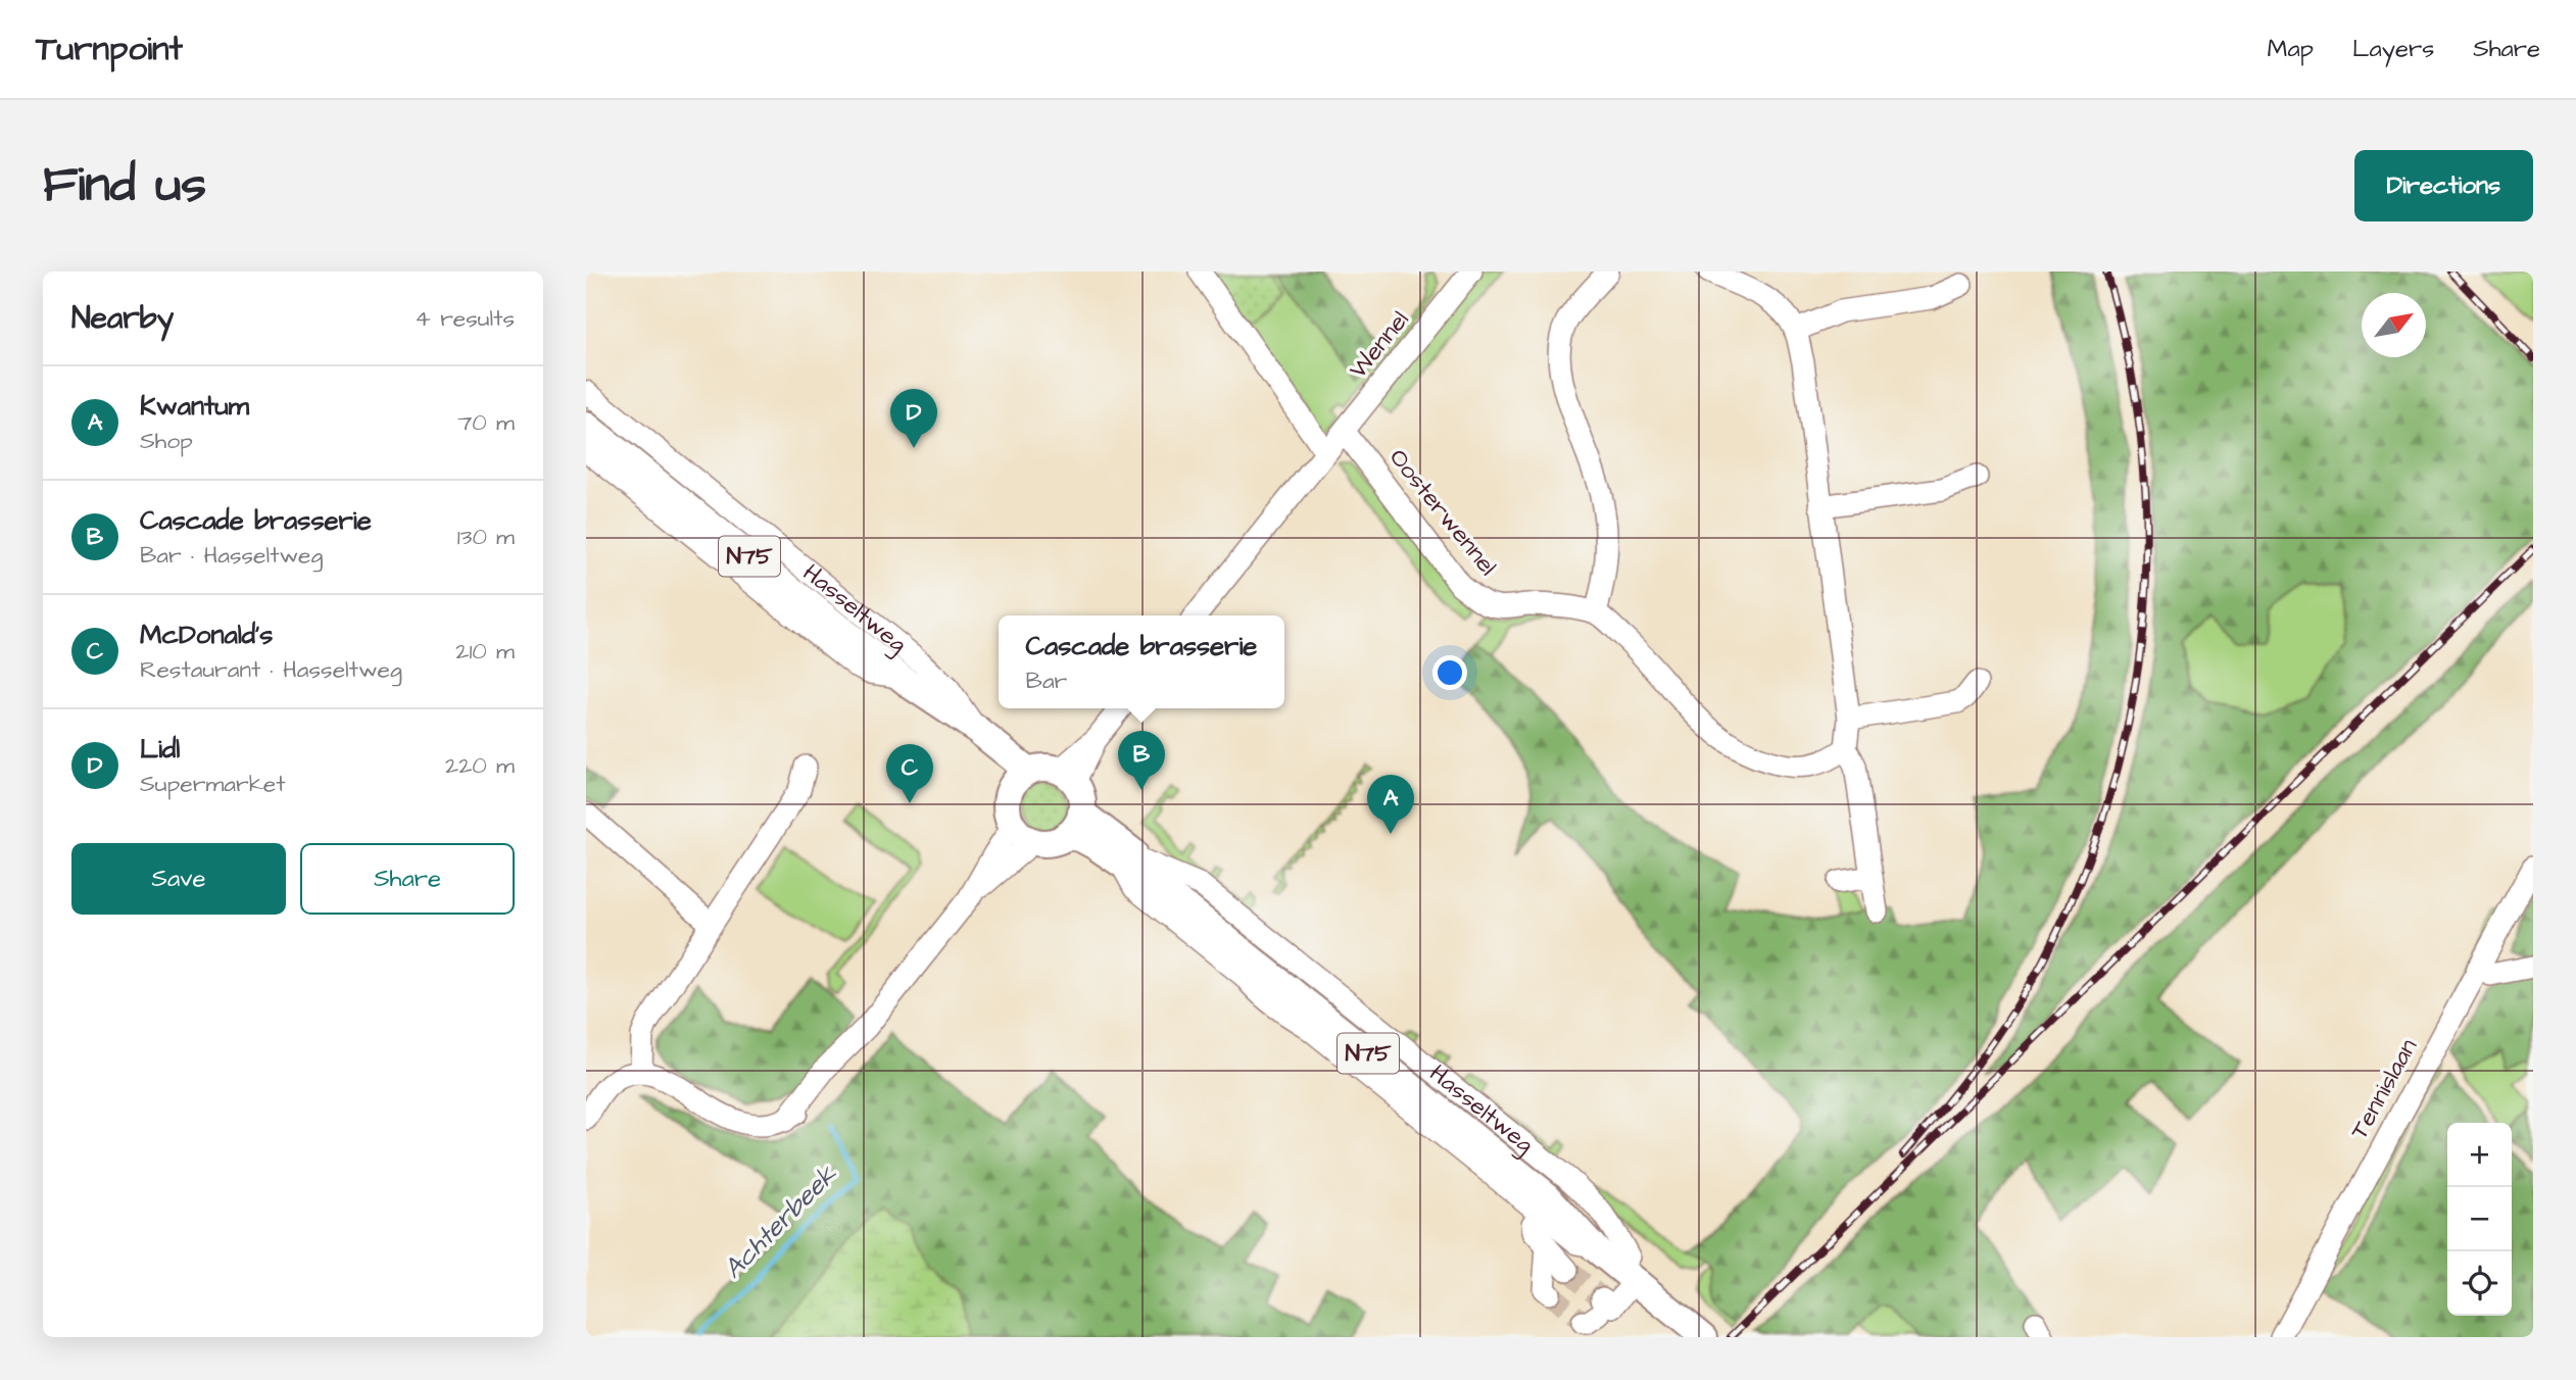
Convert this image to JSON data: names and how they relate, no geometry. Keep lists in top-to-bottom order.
{
  "streets": {
    "main road": ["N75", "Hasseltweg"],
    "street": ["Wennel", "Oosterwennel", "Tennislaan"]
  },
  "crossings": [
    ["Wennel", "Oosterwennel"]
  ],
  "water": ["Achterbeek"],
  "north": "top right",
  "page": {
    "header": "Turnpoint",
    "nav": ["Map", "Layers", "Share"],
    "buttons": [
      "Directions",
      ["Save", "Share"]
    ],
    "title": "Find us",
    "heading": ["Nearby", "4 results"],
    "list": [
      {
        "mark": "A",
        "name": "Kwantum",
        "note": "Shop",
        "value": "70 m"
      },
      {
        "mark": "B",
        "name": "Cascade brasserie",
        "note": "Bar · Hasseltweg",
        "value": "130 m"
      },
      {
        "mark": "C",
        "name": "McDonald's",
        "note": "Restaurant · Hasseltweg",
        "value": "210 m"
      },
      {
        "mark": "D",
        "name": "Lidl",
        "note": "Supermarket",
        "value": "220 m"
      }
    ],
    "pins": [
      "D",
      "B",
      "C",
      "A"
    ],
    "popup": ["Cascade brasserie", "Bar"],
    "map_buttons": ["+", "−"]
  }
}
